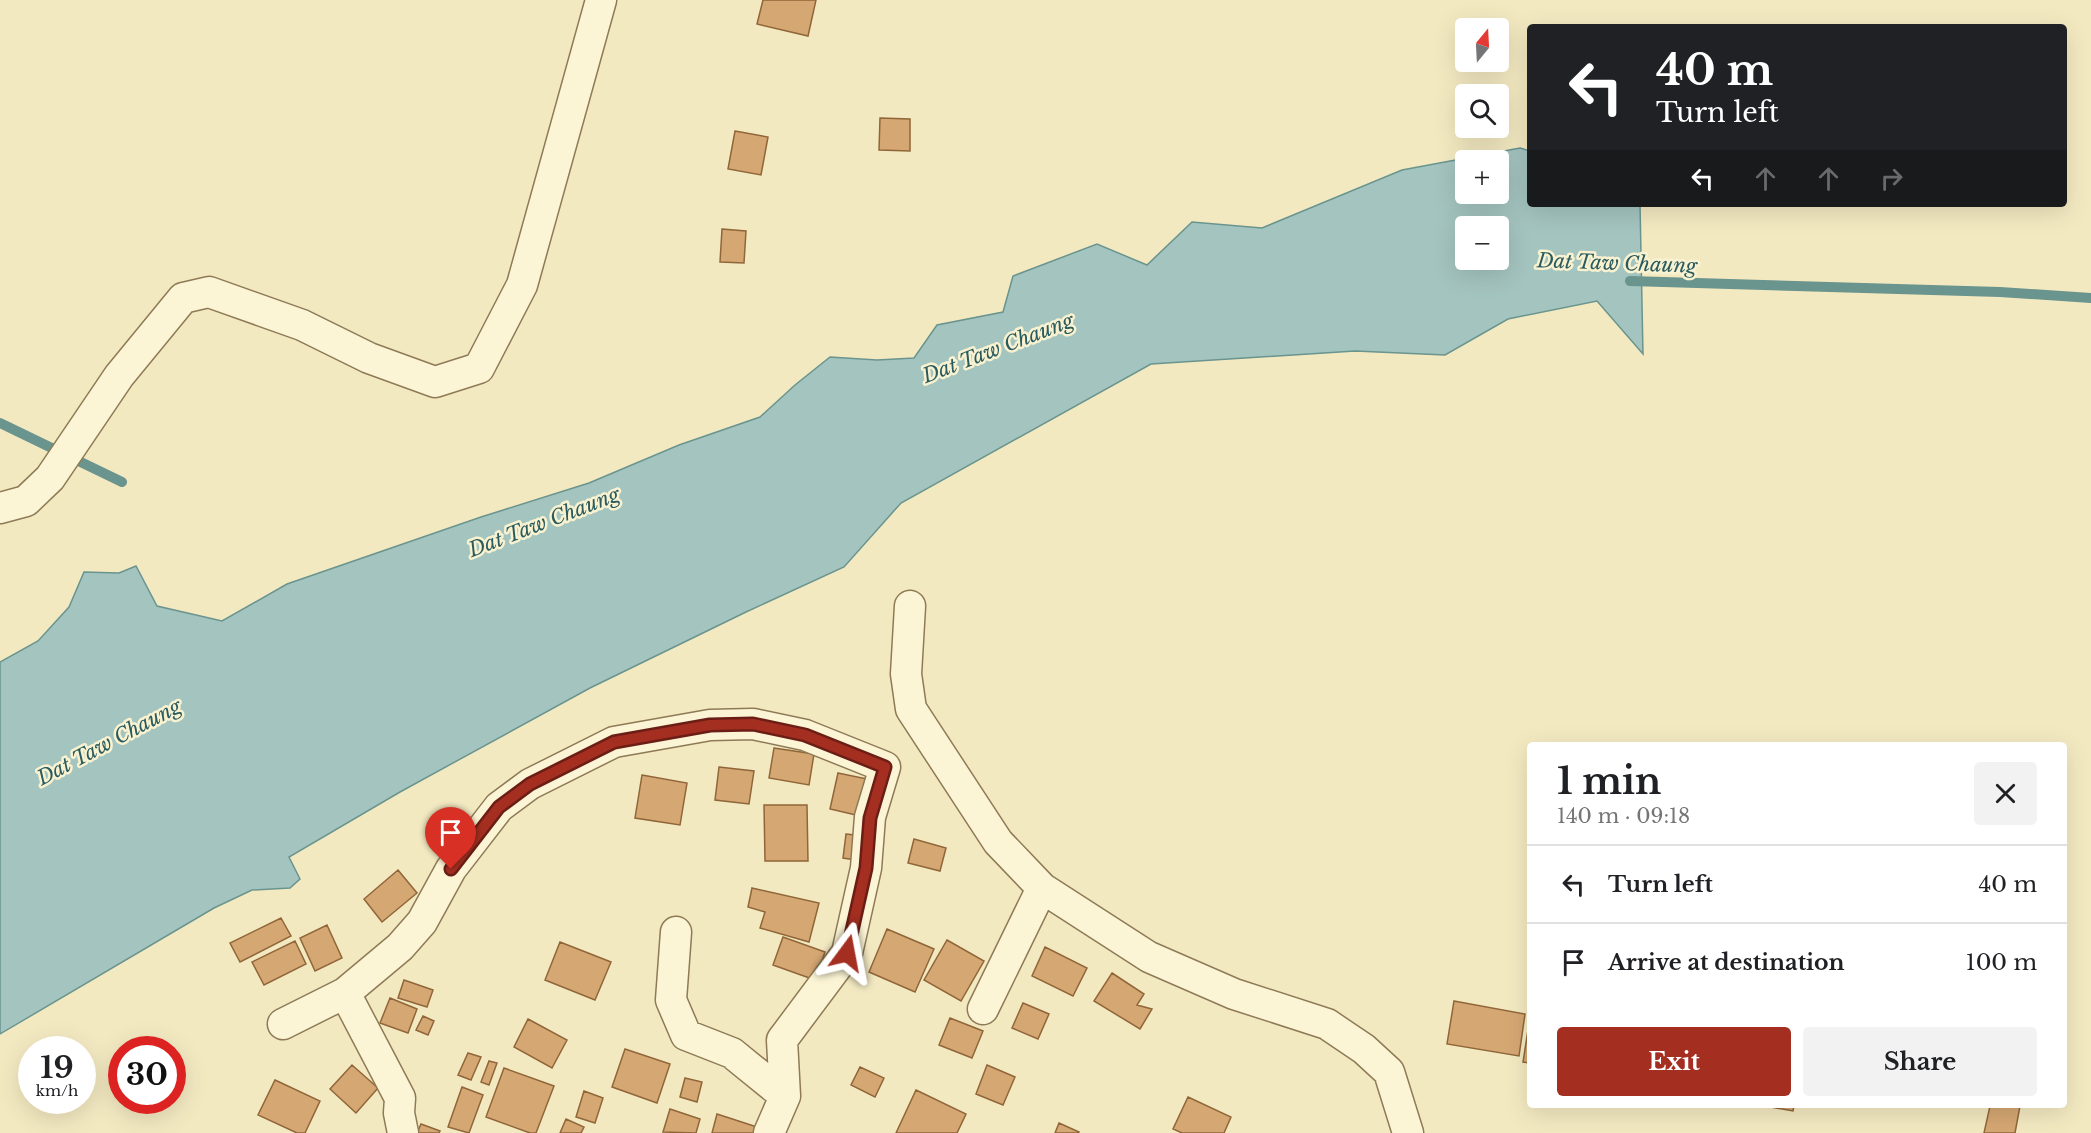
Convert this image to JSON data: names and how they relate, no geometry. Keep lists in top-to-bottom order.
{
  "water": ["Dat Taw Chaung"],
  "north": "top",
  "page": {
    "map_buttons": ["+", "−"],
    "turn": ["40 m", "Turn left"],
    "heading": ["1 min", "140 m · 09:18"],
    "list": [
      {
        "name": "Turn left",
        "value": "40 m"
      },
      {
        "name": "Arrive at destination",
        "value": "100 m"
      }
    ],
    "buttons": ["Exit", "Share"],
    "speed": "19 km/h",
    "limit": "30"
  }
}
